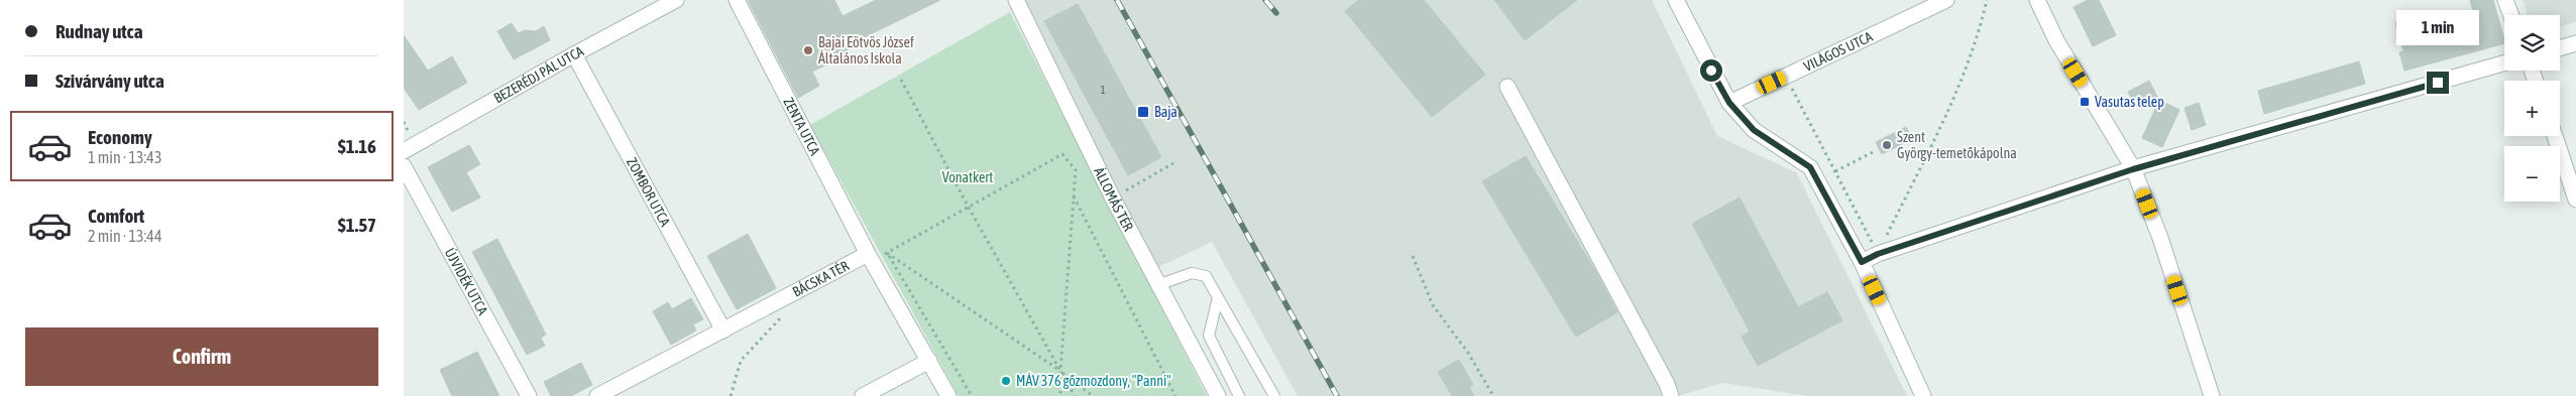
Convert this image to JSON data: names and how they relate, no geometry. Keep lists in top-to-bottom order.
{
  "streets": {
    "street": [
      "VILÁGOS UTCA",
      "BEZERÉDJ PÁL UTCA",
      "ZENTA UTCA",
      "ZOMBOR UTCA",
      "ÁLLOMÁS TÉR",
      "BÁCSKA TÉR",
      "ÚJVIDÉK UTCA"
    ]
  },
  "crossings": [
    ["BEZERÉDJ PÁL UTCA", "ZOMBOR UTCA"],
    ["ZENTA UTCA", "BÁCSKA TÉR"],
    ["ZOMBOR UTCA", "BÁCSKA TÉR"]
  ],
  "parks": ["Vonatkert"],
  "places": {
    "other": ["Bajai Eötvös József Általános Iskola", "Szent György-temetőkápolna", "MÁV 376 gőzmozdony, \"Panni\""],
    "transit": ["Vasutas telep", "Baja"]
  },
  "house_numbers": ["1"],
  "page": {
    "banner": ["Rudnay utca", "Szivárvány utca"],
    "bubble": "1 min",
    "map_buttons": ["+", "−"],
    "list": [
      {
        "name": "Economy",
        "note": "1 min · 13:43",
        "value": "$1.16"
      },
      {
        "name": "Comfort",
        "note": "2 min · 13:44",
        "value": "$1.57"
      }
    ],
    "buttons": "Confirm"
  }
}
